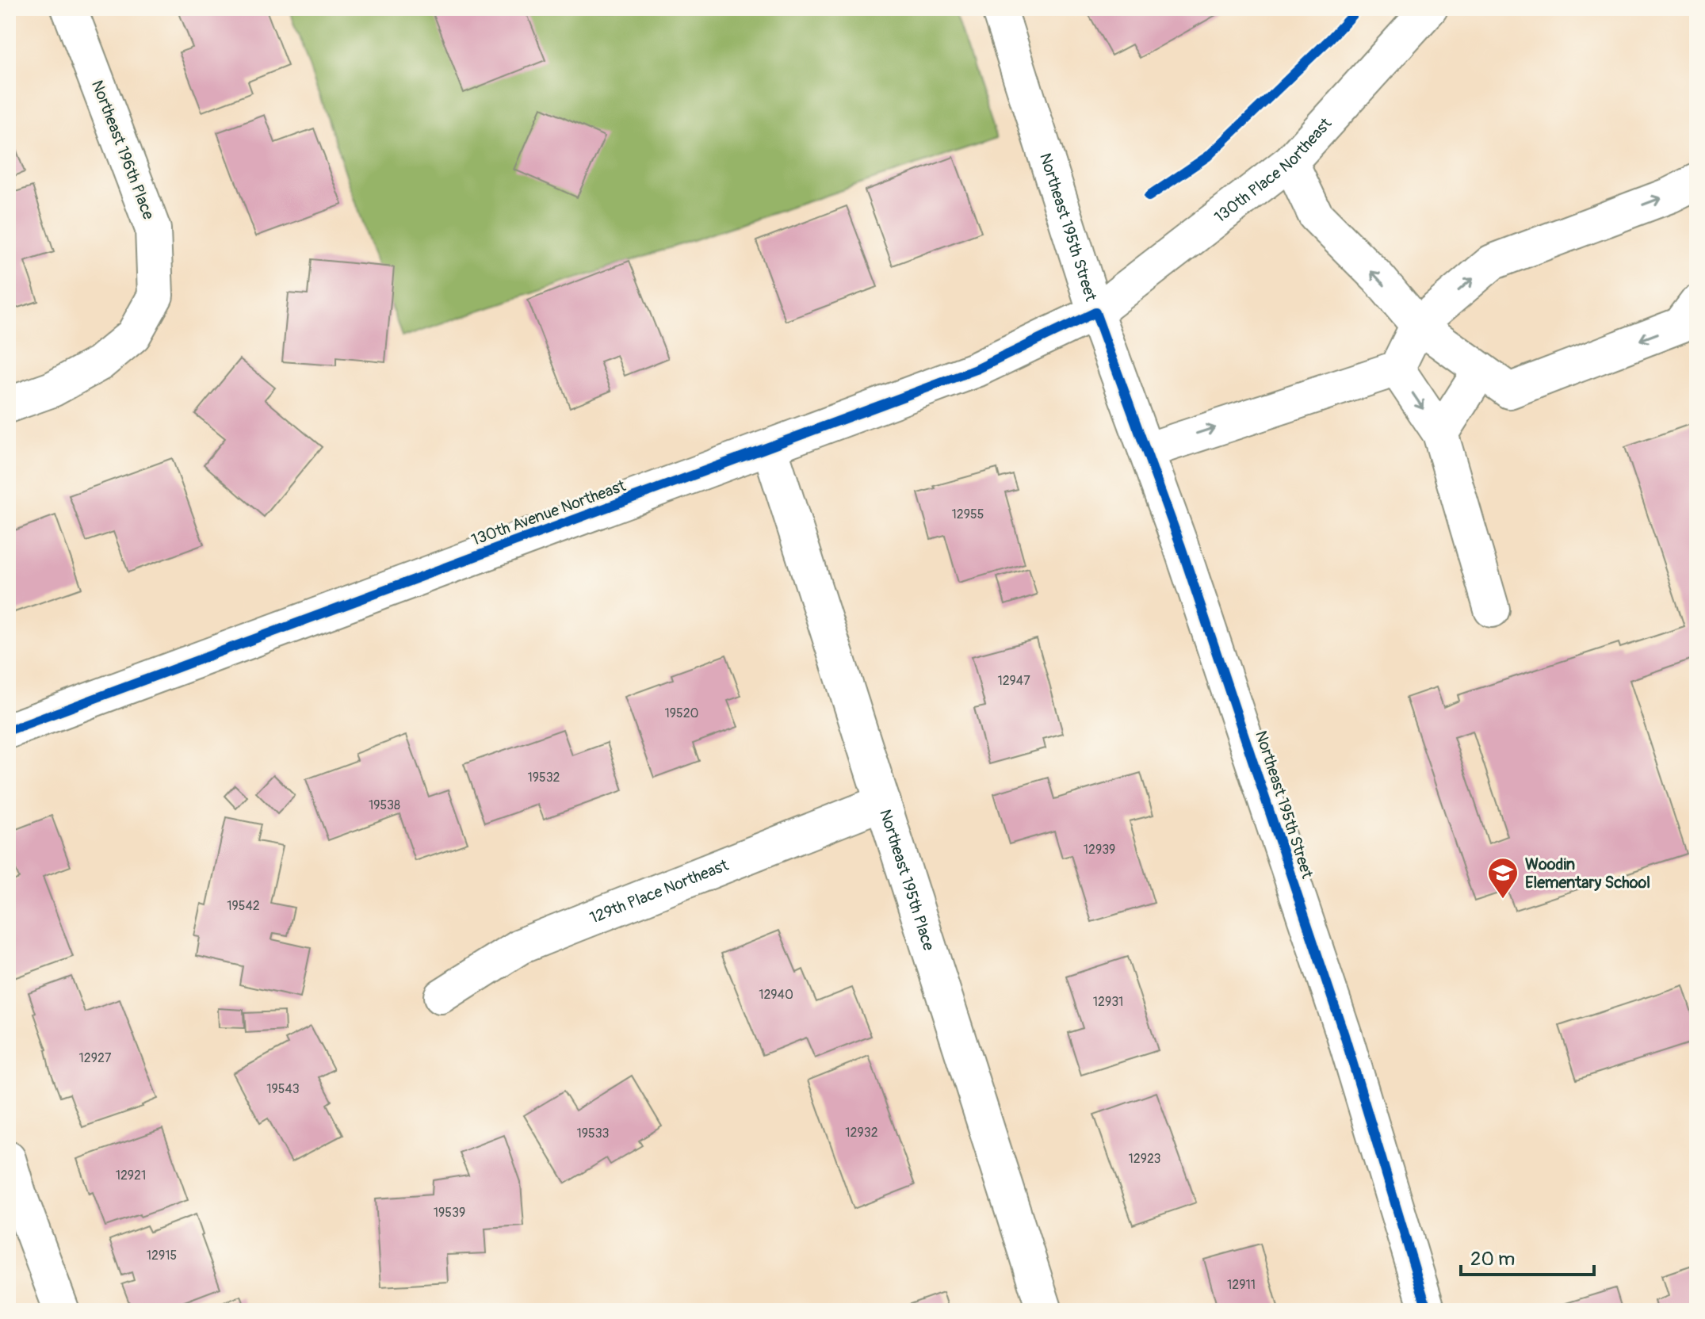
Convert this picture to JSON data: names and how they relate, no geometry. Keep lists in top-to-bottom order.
{
  "streets": {
    "street": [
      "Northeast 196th Place",
      "130th Place Northeast",
      "Northeast 195th Street",
      "130th Avenue Northeast",
      "Northeast 195th Place",
      "129th Place Northeast"
    ]
  },
  "crossings": [
    ["130th Place Northeast", "Northeast 195th Street"],
    ["130th Place Northeast", "130th Avenue Northeast"],
    ["Northeast 195th Street", "130th Avenue Northeast"],
    ["130th Avenue Northeast", "Northeast 195th Place"],
    ["Northeast 195th Place", "129th Place Northeast"]
  ],
  "places": {
    "school or university": ["Woodin Elementary School"]
  },
  "house_numbers": [
    "12955",
    "12947",
    "19520",
    "19532",
    "19538",
    "12939",
    "19542",
    "12940",
    "12931",
    "12927",
    "19543",
    "12932",
    "19533",
    "12923",
    "12921",
    "19539",
    "12915",
    "12911"
  ],
  "scale_bar": "20 m"
}
